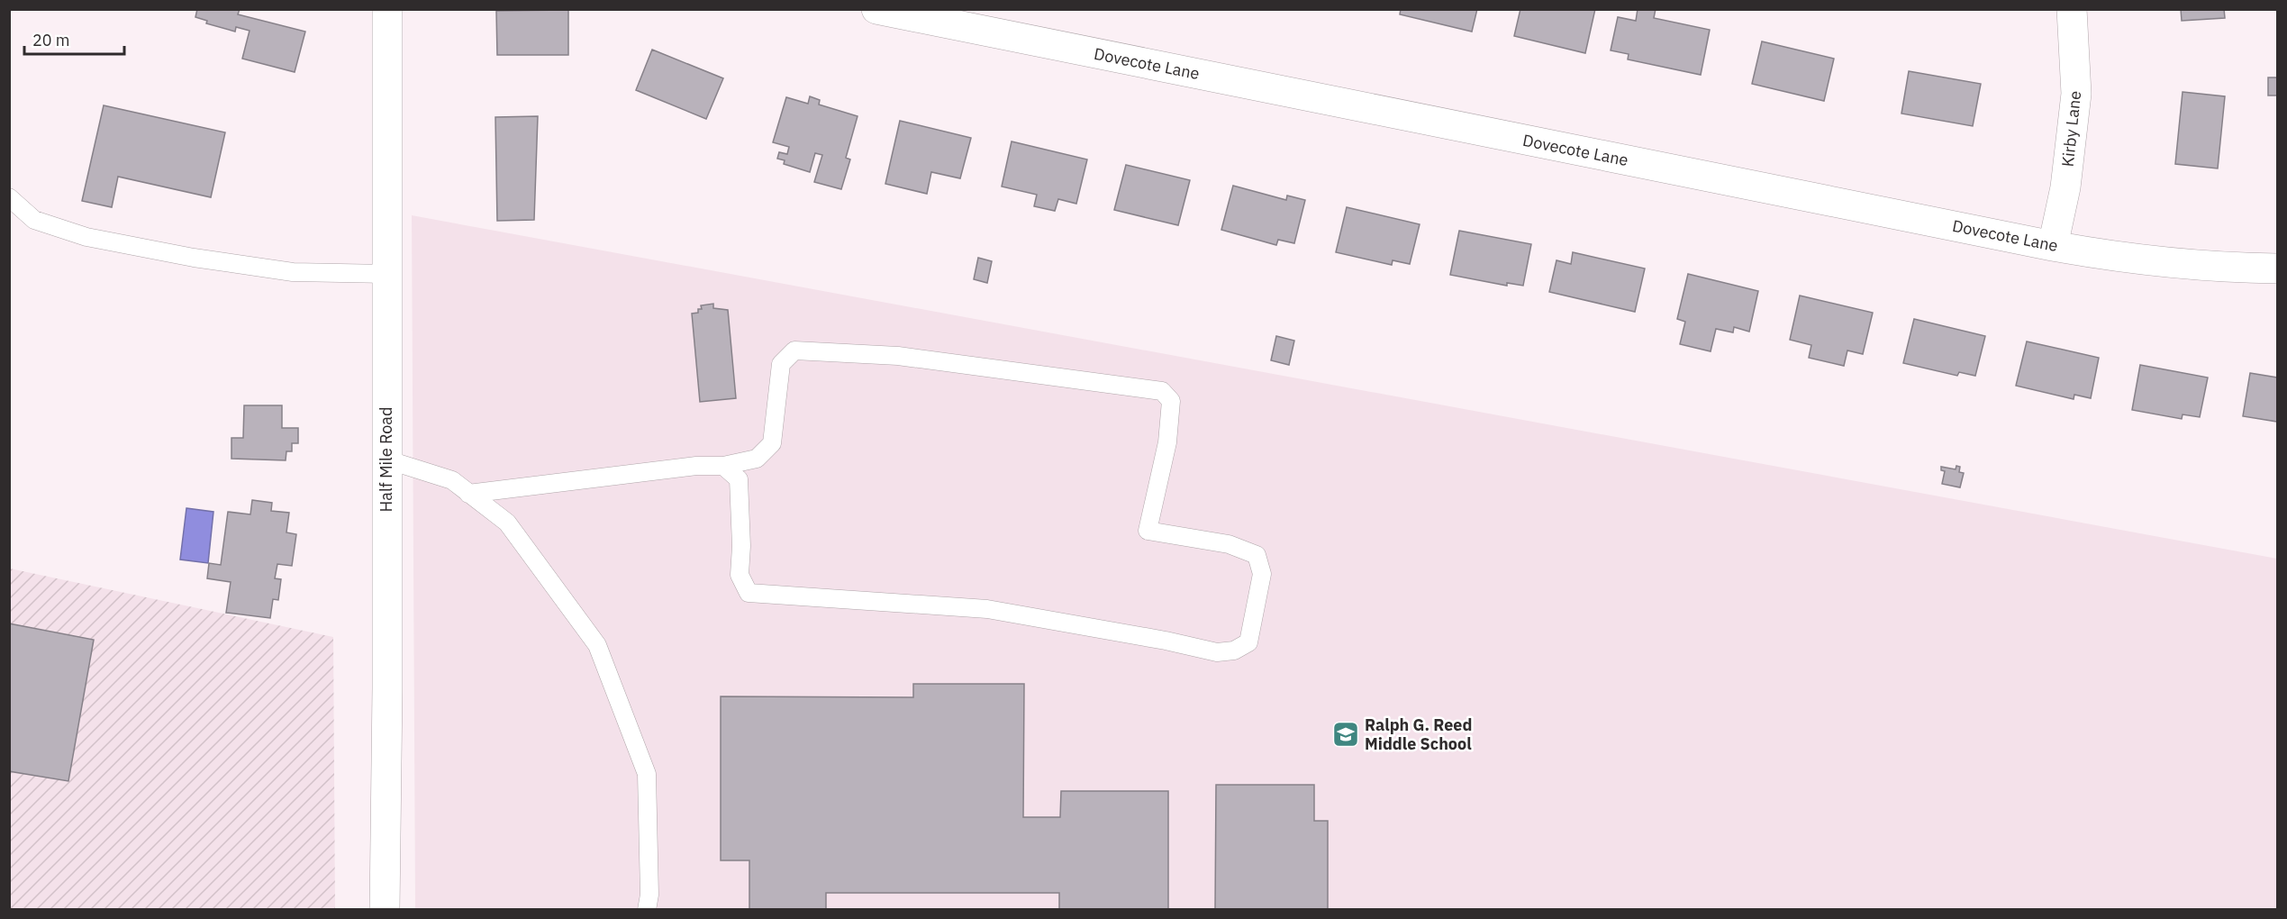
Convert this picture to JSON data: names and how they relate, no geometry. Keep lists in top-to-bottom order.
{
  "streets": {
    "street": ["Dovecote Lane", "Kirby Lane", "Half Mile Road"]
  },
  "crossings": [
    ["Dovecote Lane", "Kirby Lane"]
  ],
  "places": {
    "school or university": ["Ralph G. Reed Middle School"]
  },
  "scale_bar": "20 m"
}
